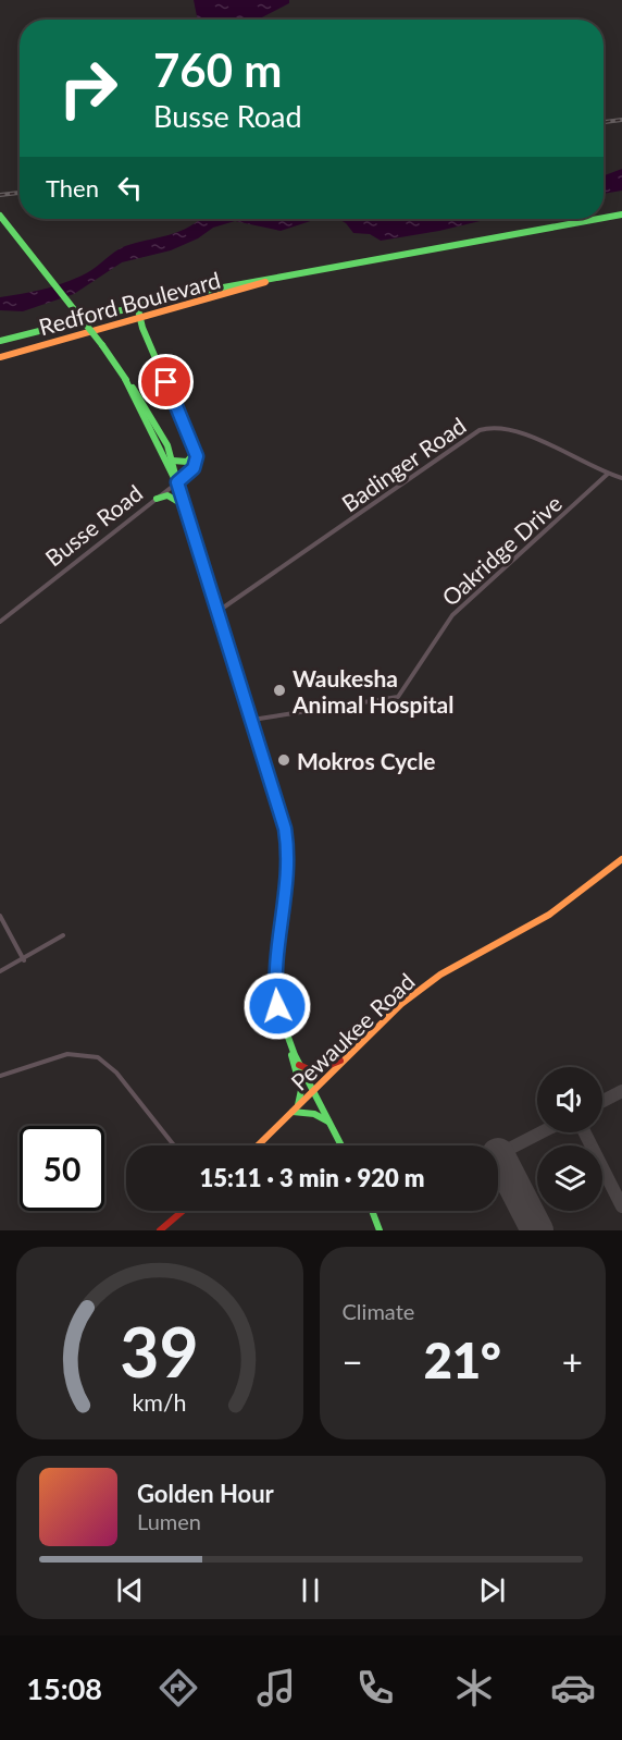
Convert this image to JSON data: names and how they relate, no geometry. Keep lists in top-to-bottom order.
{
  "streets": {
    "main road": ["Redford Boulevard", "Busse Road", "Pewaukee Road"],
    "street": ["Badinger Road", "Oakridge Drive"]
  },
  "crossings": [
    ["Badinger Road", "Oakridge Drive"]
  ],
  "places": ["Waukesha Animal Hospital", "Mokros Cycle"],
  "page": {
    "turn": ["760 m", "Busse Road"],
    "then": "Then",
    "limit": "50",
    "trip": "15:11 · 3 min · 920 m",
    "tile": "Climate",
    "heat": ["−", "21°", "+"],
    "song": ["Golden Hour", "Lumen"],
    "tabs": "15:08",
    "gauge": ["39", "km/h"]
  }
}
